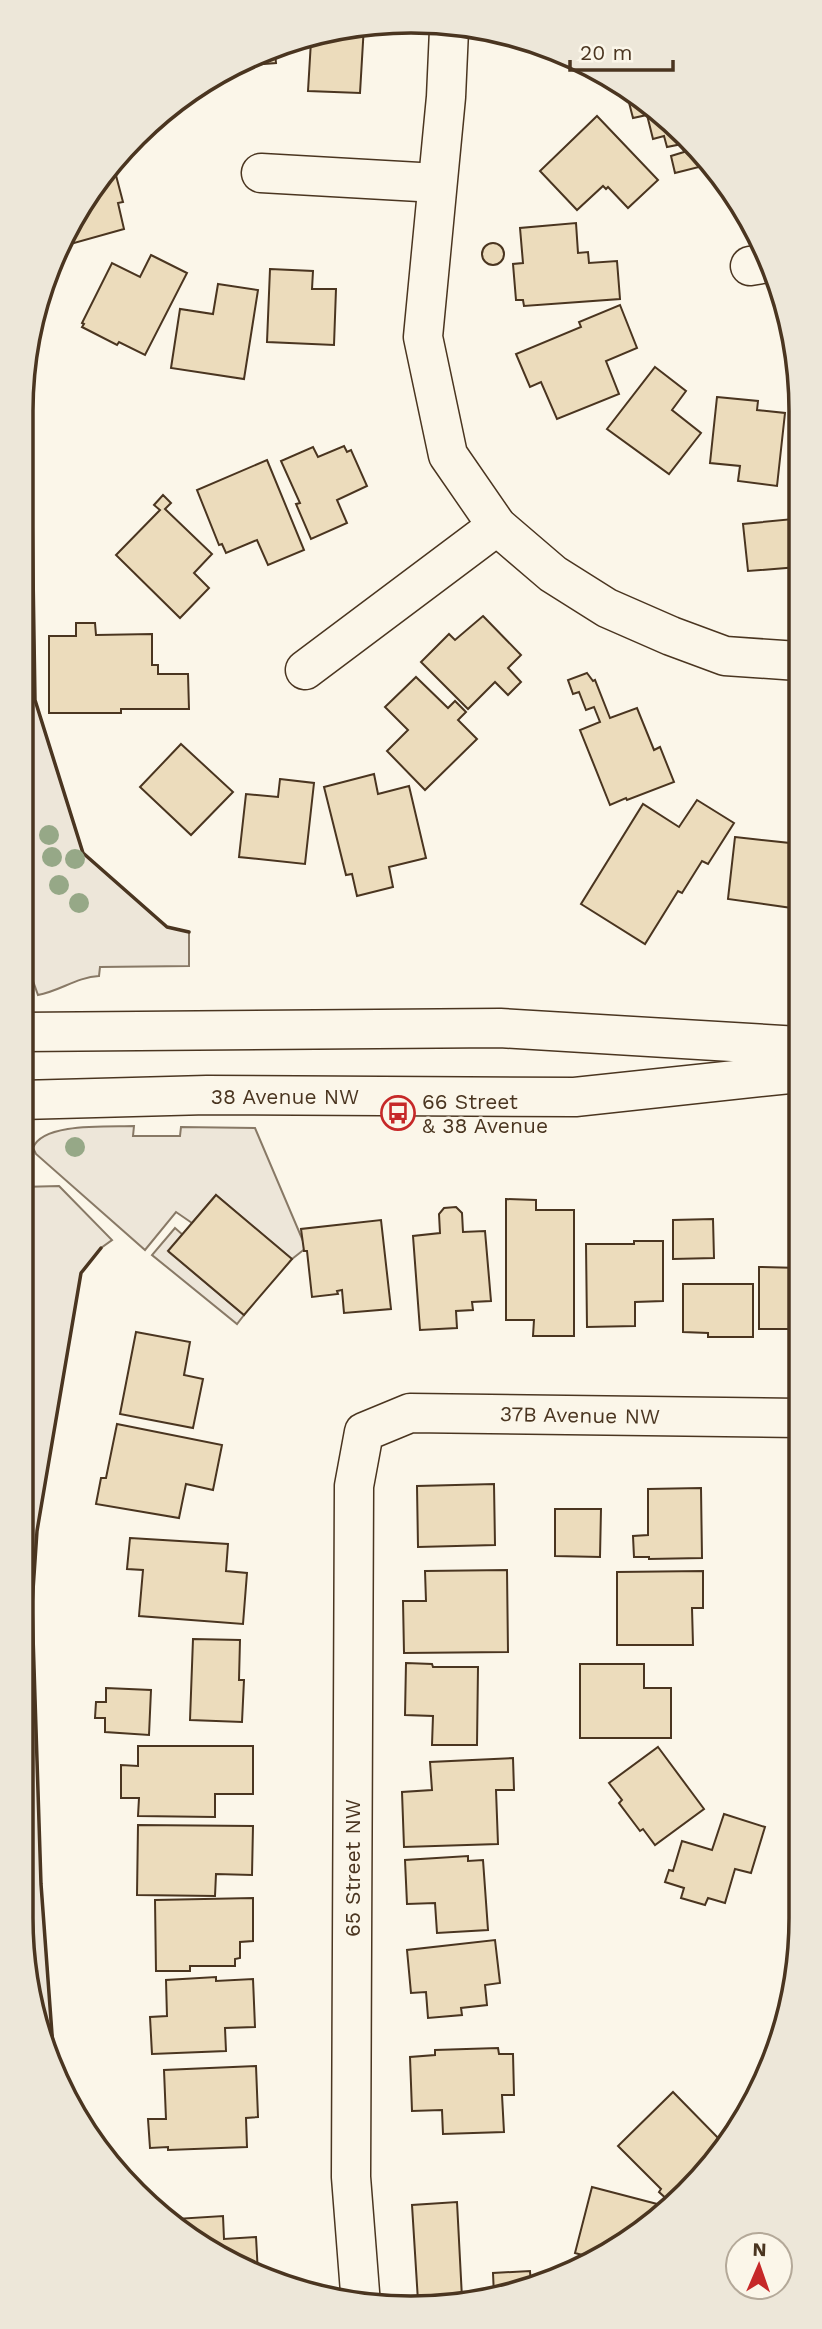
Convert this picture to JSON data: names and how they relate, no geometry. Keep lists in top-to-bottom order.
{
  "streets": {
    "street": ["38 Avenue NW", "37B Avenue NW", "65 Street NW"]
  },
  "crossings": [
    ["37B Avenue NW", "65 Street NW"]
  ],
  "places": {
    "bus stop": ["66 Street & 38 Avenue"]
  },
  "scale_bar": "20 m",
  "north": "top"
}
